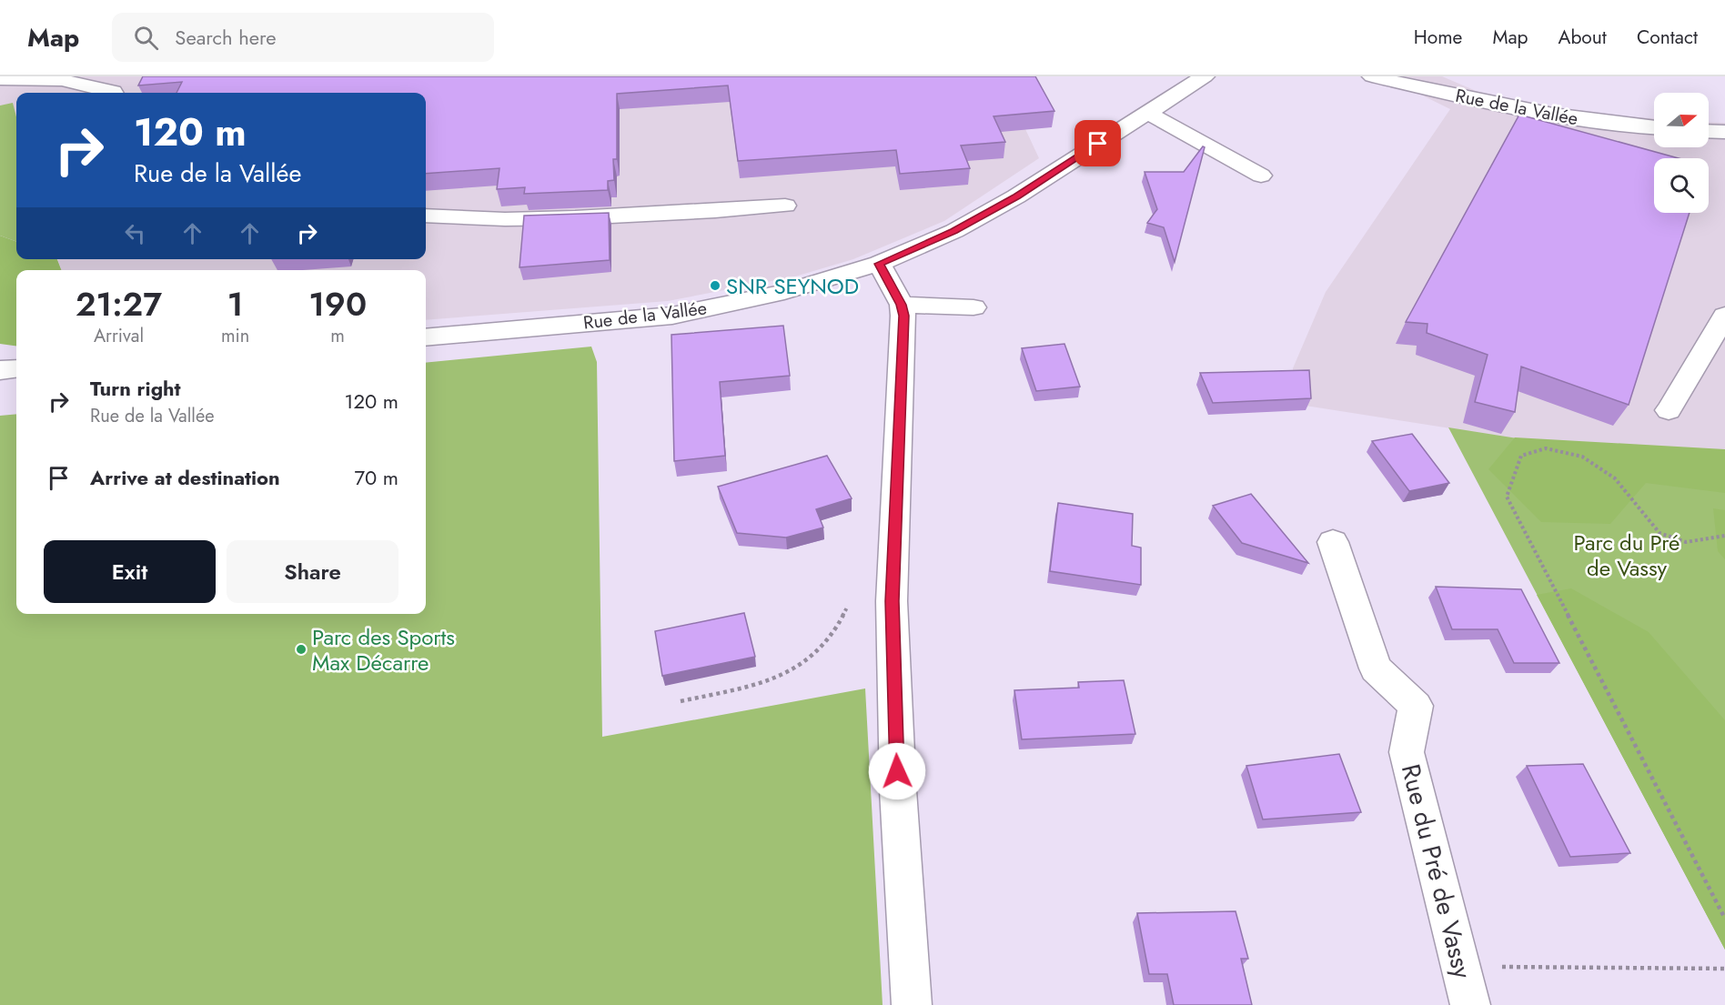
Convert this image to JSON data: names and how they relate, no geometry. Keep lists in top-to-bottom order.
{
  "streets": {
    "street": ["Rue de la Vallée", "Rue du Pré de Vassy"]
  },
  "parks": ["Parc du Pré de Vassy"],
  "places": ["SNR SEYNOD", "Parc des Sports Max Décarre"],
  "north": "right",
  "page": {
    "header": "Map",
    "search": "Search here",
    "nav": [
      "Home",
      "Map",
      "About",
      "Contact"
    ],
    "turn": ["120 m", "Rue de la Vallée"],
    "eta": [
      "21:27",
      "Arrival",
      "1",
      "min",
      "190",
      "m"
    ],
    "list": [
      {
        "name": "Turn right",
        "note": "Rue de la Vallée",
        "value": "120 m"
      },
      {
        "name": "Arrive at destination",
        "value": "70 m"
      }
    ],
    "buttons": ["Exit", "Share"]
  }
}
